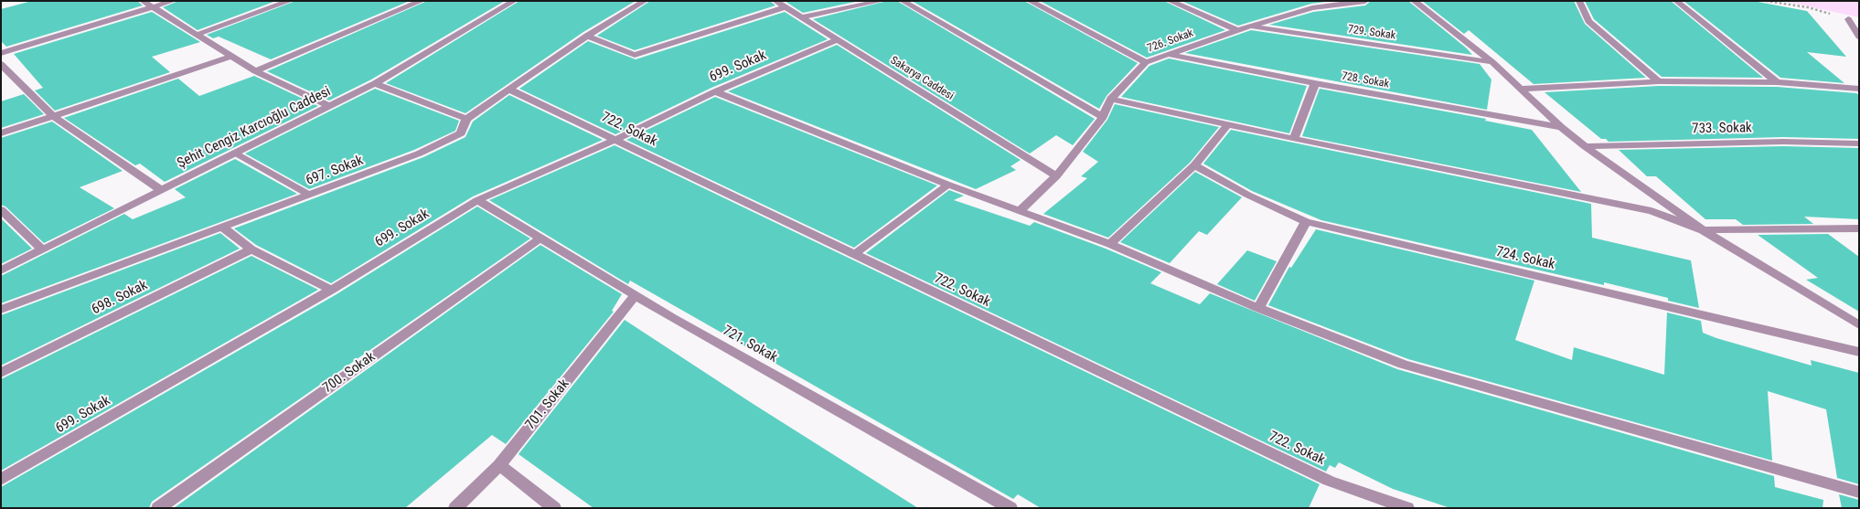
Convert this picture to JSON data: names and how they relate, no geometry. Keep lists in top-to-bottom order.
{
  "streets": {
    "street": [
      "729. Sokak",
      "726. Sokak",
      "699. Sokak",
      "Sakarya Caddesi",
      "728. Sokak",
      "Şehit Cengiz Karcıoğlu Caddesi",
      "733. Sokak",
      "722. Sokak",
      "697. Sokak",
      "724. Sokak",
      "698. Sokak",
      "721. Sokak",
      "700. Sokak",
      "701. Sokak"
    ]
  },
  "crossings": [
    ["729. Sokak", "726. Sokak"],
    ["726. Sokak", "Sakarya Caddesi"],
    ["726. Sokak", "728. Sokak"],
    ["699. Sokak", "Sakarya Caddesi"],
    ["699. Sokak", "722. Sokak"],
    ["699. Sokak", "721. Sokak"],
    ["722. Sokak", "697. Sokak"],
    ["721. Sokak", "700. Sokak"],
    ["721. Sokak", "701. Sokak"]
  ]
}
